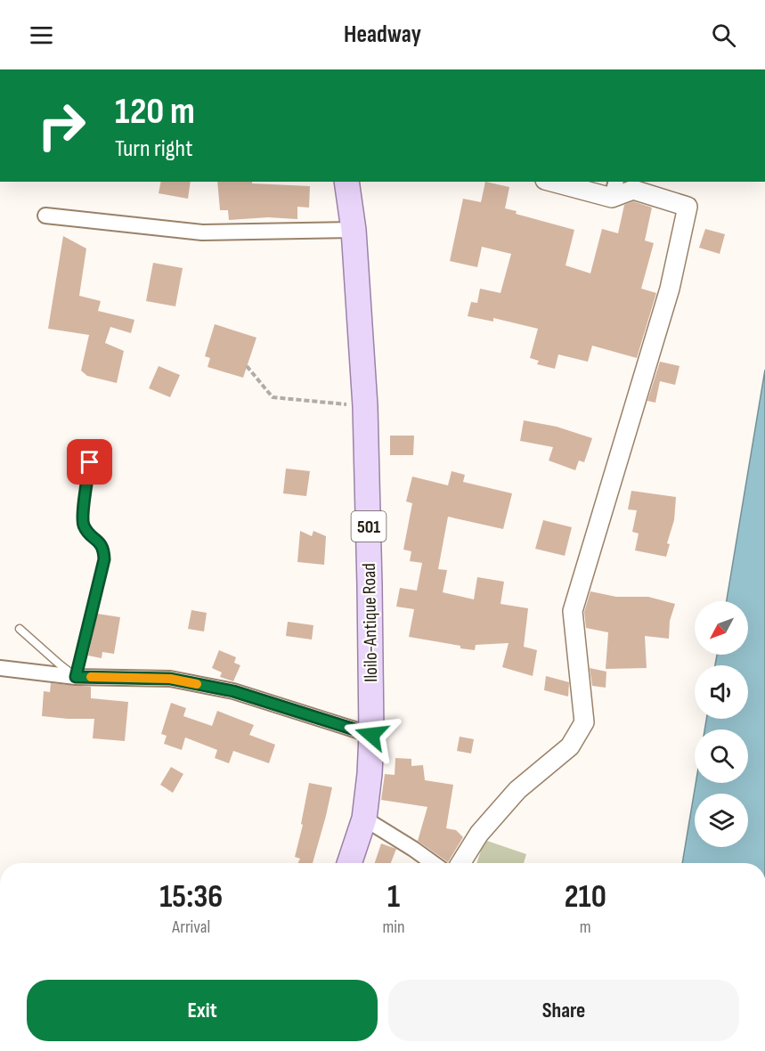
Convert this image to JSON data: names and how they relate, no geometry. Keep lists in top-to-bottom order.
{
  "streets": {
    "main road": ["501", "Iloilo-Antique Road"]
  },
  "north": "bottom left",
  "page": {
    "header": "Headway",
    "turn": ["120 m", "Turn right"],
    "eta": [
      "15:36",
      "Arrival",
      "1",
      "min",
      "210",
      "m"
    ],
    "buttons": ["Exit", "Share"]
  }
}
